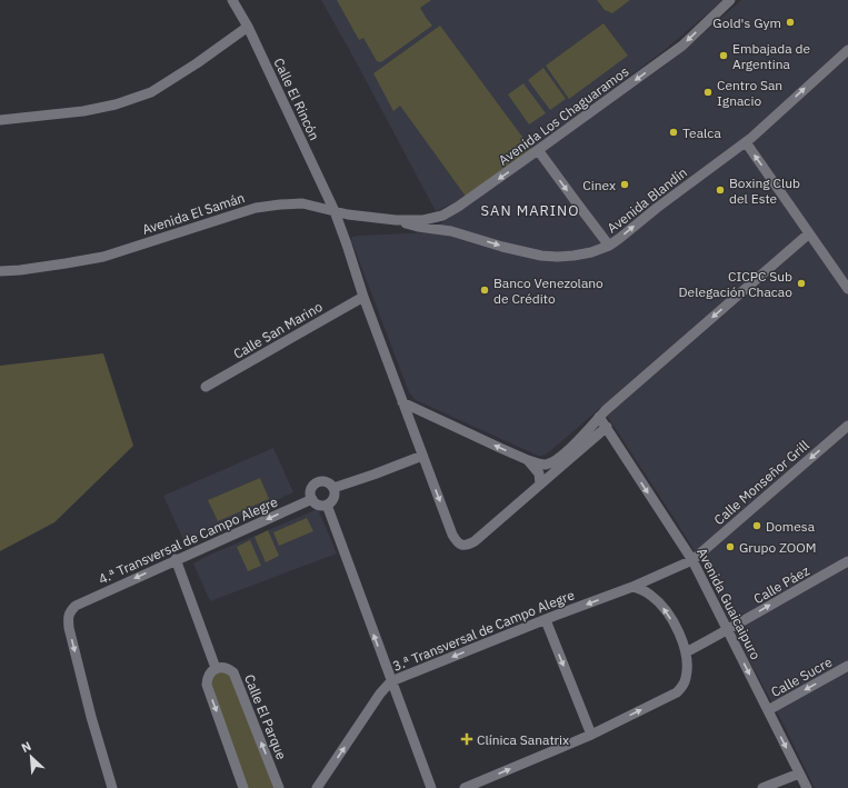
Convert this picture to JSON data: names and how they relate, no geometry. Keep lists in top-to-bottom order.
{
  "streets": {
    "street": [
      "Calle El Rincón",
      "Avenida Los Chaguaramos",
      "Avenida Blandín",
      "Avenida El Samán",
      "Calle San Marino",
      "Calle Monseñor Grill",
      "4.ª Transversal de Campo Alegre",
      "Calle Páez",
      "Avenida Guaicaipuro",
      "3.ª Transversal de Campo Alegre",
      "Calle Sucre",
      "Calle El Parque"
    ]
  },
  "crossings": [
    ["Calle El Rincón", "Avenida El Samán"],
    ["Calle El Rincón", "Calle San Marino"],
    ["Avenida Los Chaguaramos", "Avenida Blandín"],
    ["Avenida Los Chaguaramos", "Avenida El Samán"],
    ["Avenida Blandín", "Avenida El Samán"],
    ["Calle Monseñor Grill", "Avenida Guaicaipuro"],
    ["Calle Monseñor Grill", "3.ª Transversal de Campo Alegre"],
    ["Calle Páez", "Avenida Guaicaipuro"],
    ["Avenida Guaicaipuro", "3.ª Transversal de Campo Alegre"],
    ["Avenida Guaicaipuro", "Calle Sucre"]
  ],
  "one_way": [
    "Avenida Los Chaguaramos",
    "Avenida Blandín",
    "Calle Monseñor Grill",
    "Calle Páez",
    "Avenida Guaicaipuro",
    "Calle Sucre",
    "Calle El Parque"
  ],
  "districts": ["SAN MARINO"],
  "places": {
    "other": [
      "Gold's Gym",
      "Embajada de Argentina",
      "Centro San Ignacio",
      "Tealca",
      "Cinex",
      "Boxing Club del Este",
      "CICPC Sub Delegación Chacao",
      "Banco Venezolano de Crédito",
      "Domesa",
      "Grupo ZOOM"
    ],
    "health": ["Clínica Sanatrix"]
  },
  "north": "top left"
}
